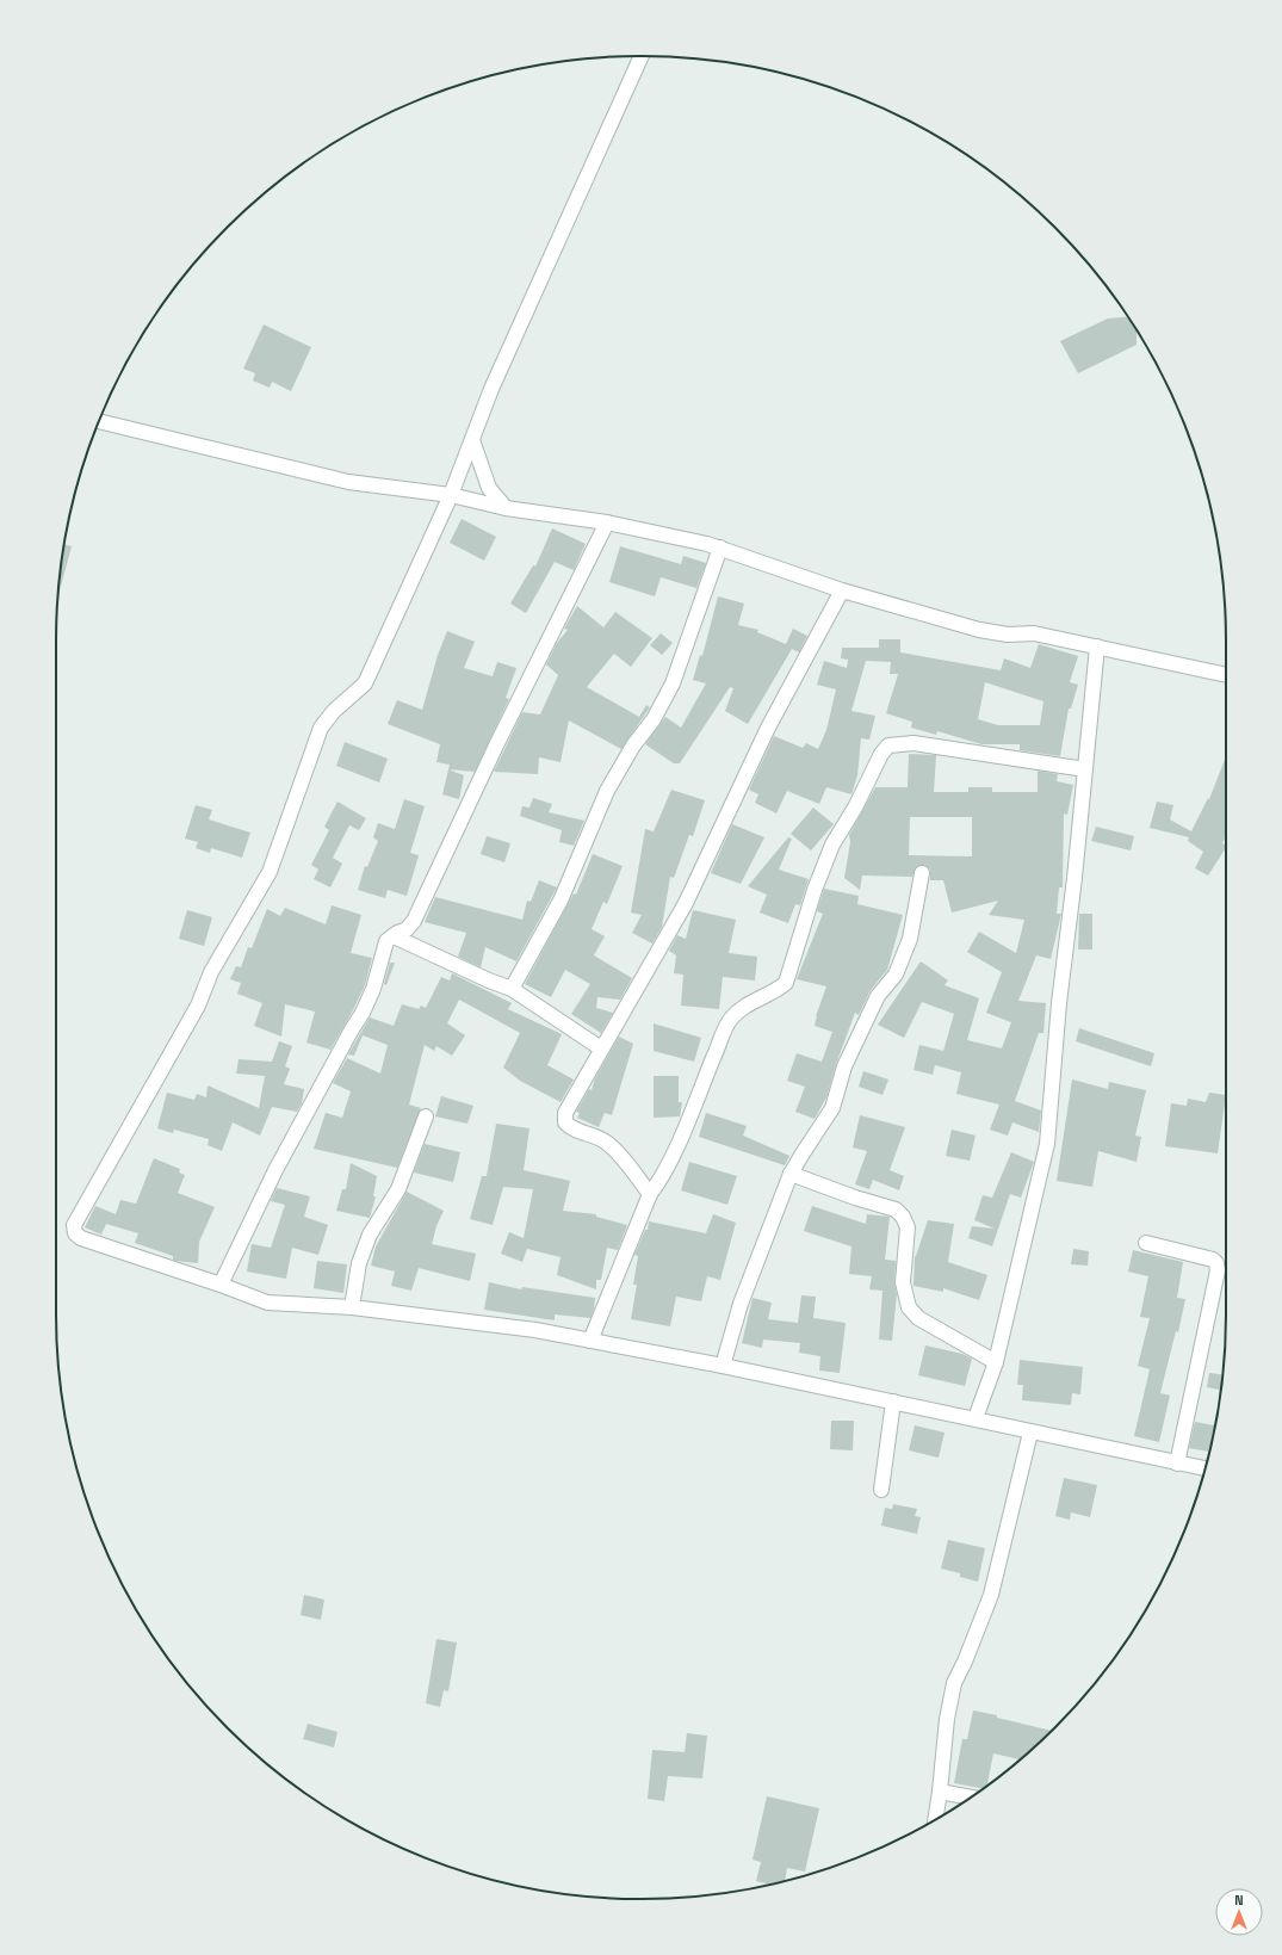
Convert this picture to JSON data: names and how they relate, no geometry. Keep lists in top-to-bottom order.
{
  "north": "top"
}
